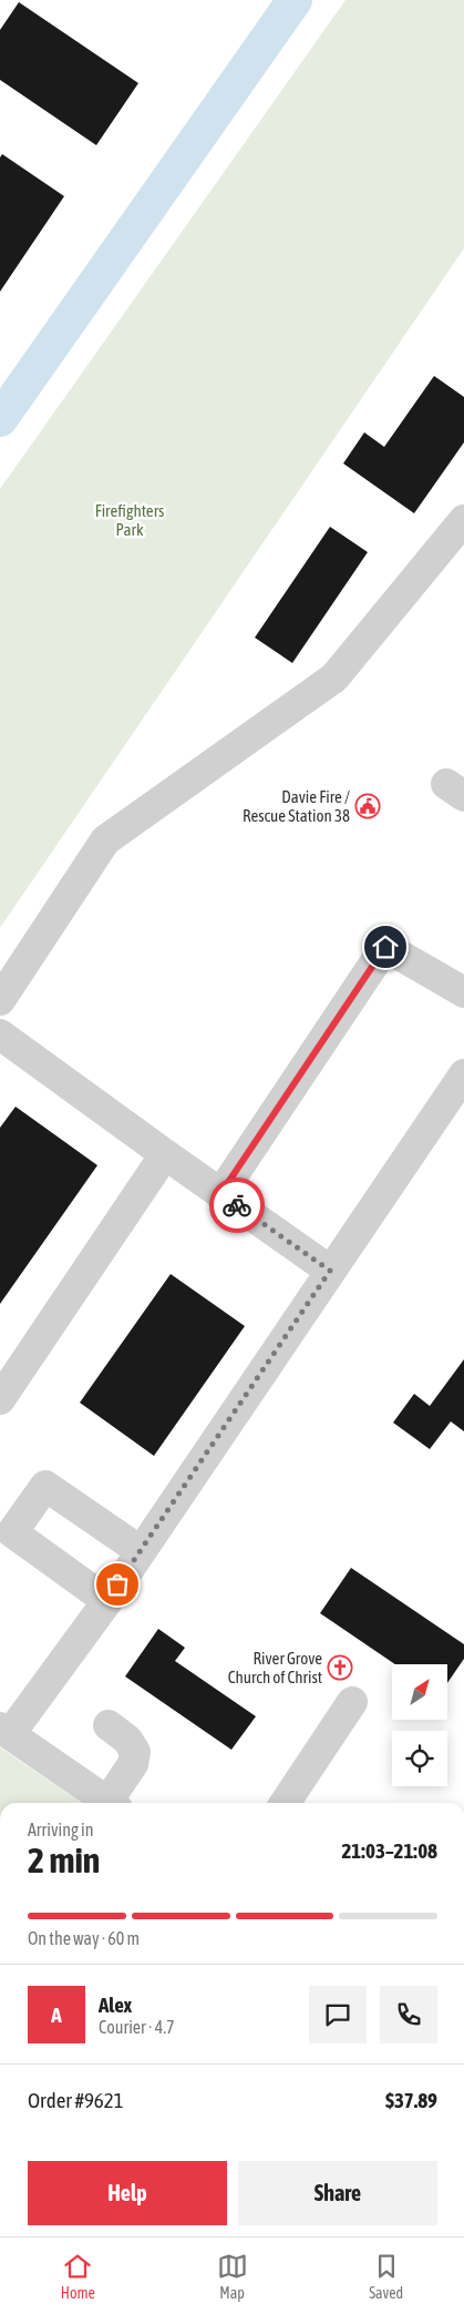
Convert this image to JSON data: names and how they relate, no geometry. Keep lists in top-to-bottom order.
{
  "parks": ["Firefighters Park"],
  "places": {
    "public building": ["Davie Fire / Rescue Station 38"],
    "church": ["River Grove Church of Christ"]
  },
  "north": "top right",
  "page": {
    "heading": ["2 min", "Arriving in", "21:03–21:08"],
    "panel": [
      "Alex",
      "Courier · 4.7",
      "Order #9621",
      "$37.89"
    ],
    "bar": "On the way · 60 m",
    "round": "A",
    "buttons": ["Help", "Share"],
    "tabs": ["Home", "Map", "Saved"]
  }
}
